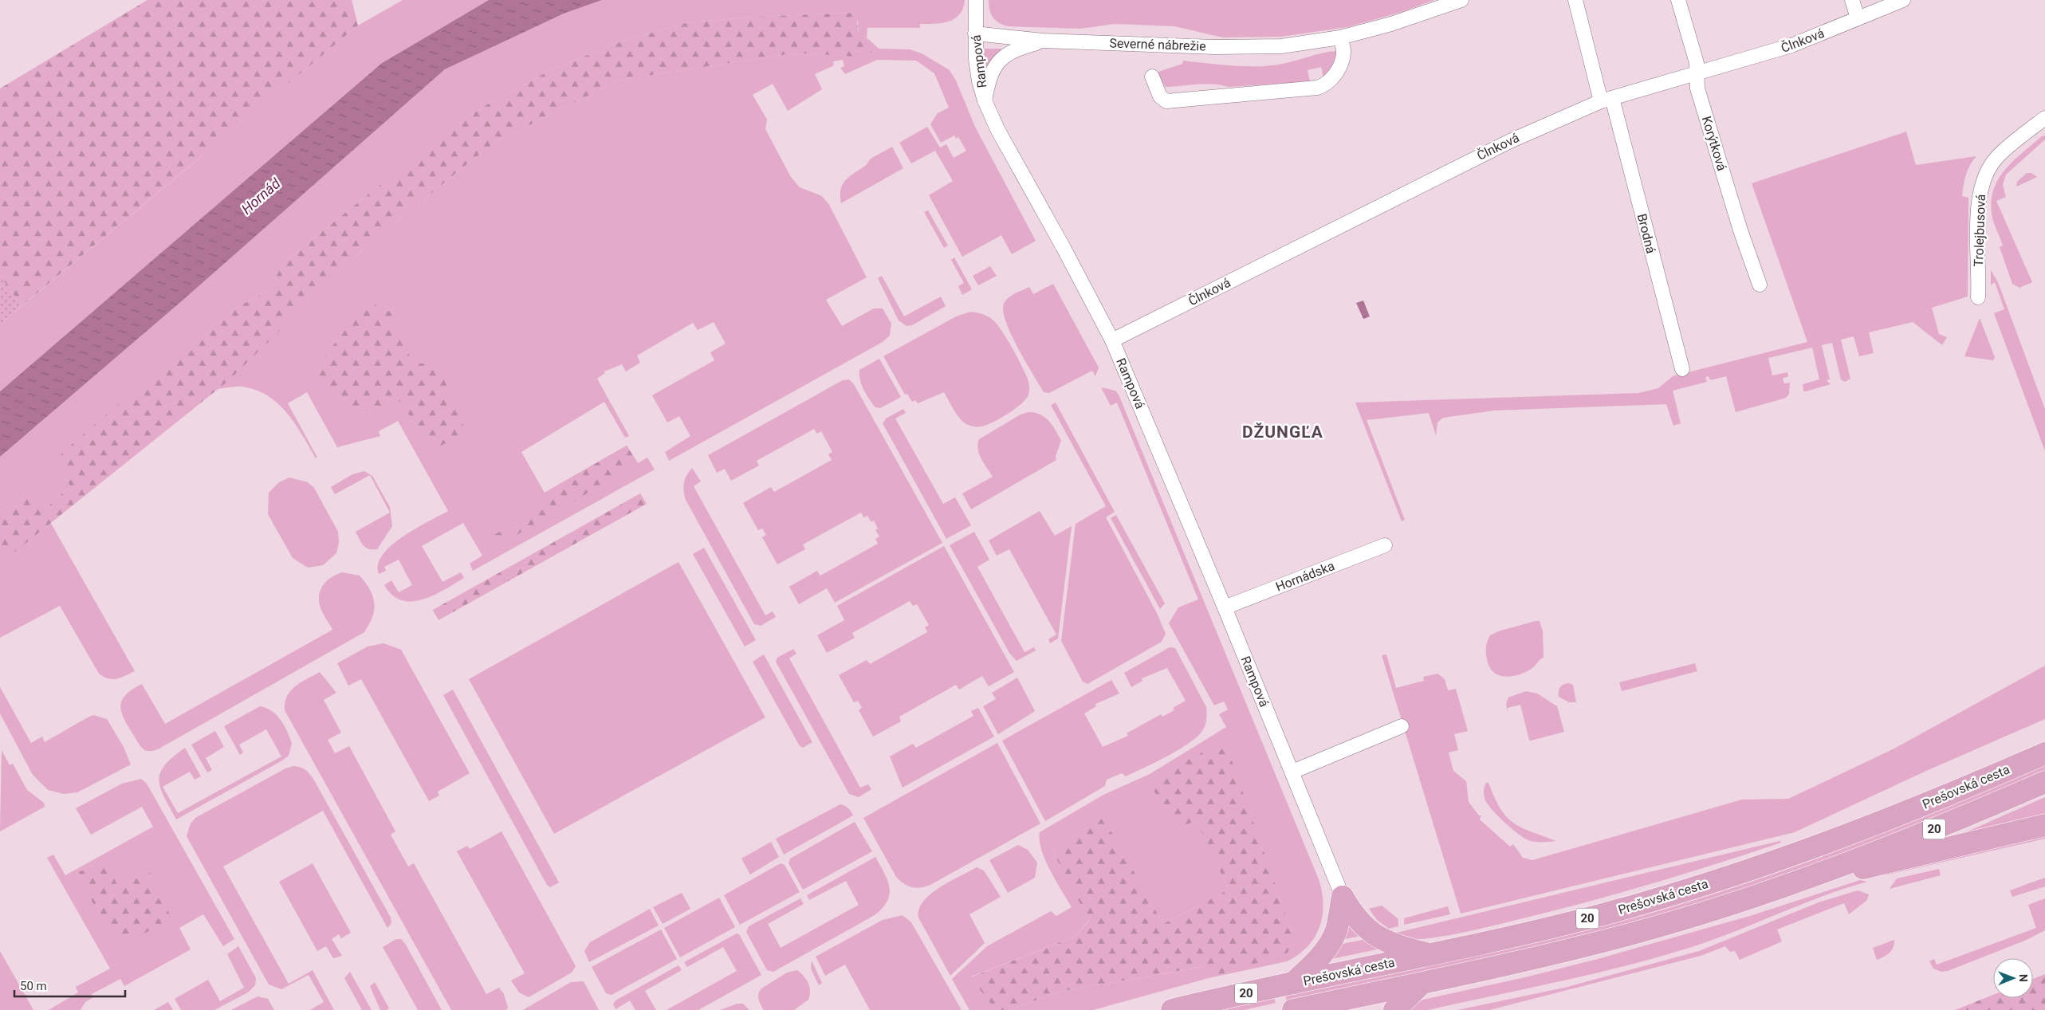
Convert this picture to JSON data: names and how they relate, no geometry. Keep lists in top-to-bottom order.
{
  "streets": {
    "highway": ["Prešovská cesta", "20"],
    "street": [
      "Člnková",
      "Severné nábrežie",
      "Rampová",
      "Korýtková",
      "Trolejbusová",
      "Brodná",
      "Hornádska"
    ]
  },
  "crossings": [
    ["Člnková", "Rampová"],
    ["Člnková", "Korýtková"],
    ["Člnková", "Brodná"],
    ["Severné nábrežie", "Rampová"],
    ["Rampová", "Hornádska"]
  ],
  "districts": ["DŽUNGĽA"],
  "water": ["Hornád"],
  "scale_bar": "50 m",
  "north": "right"
}
